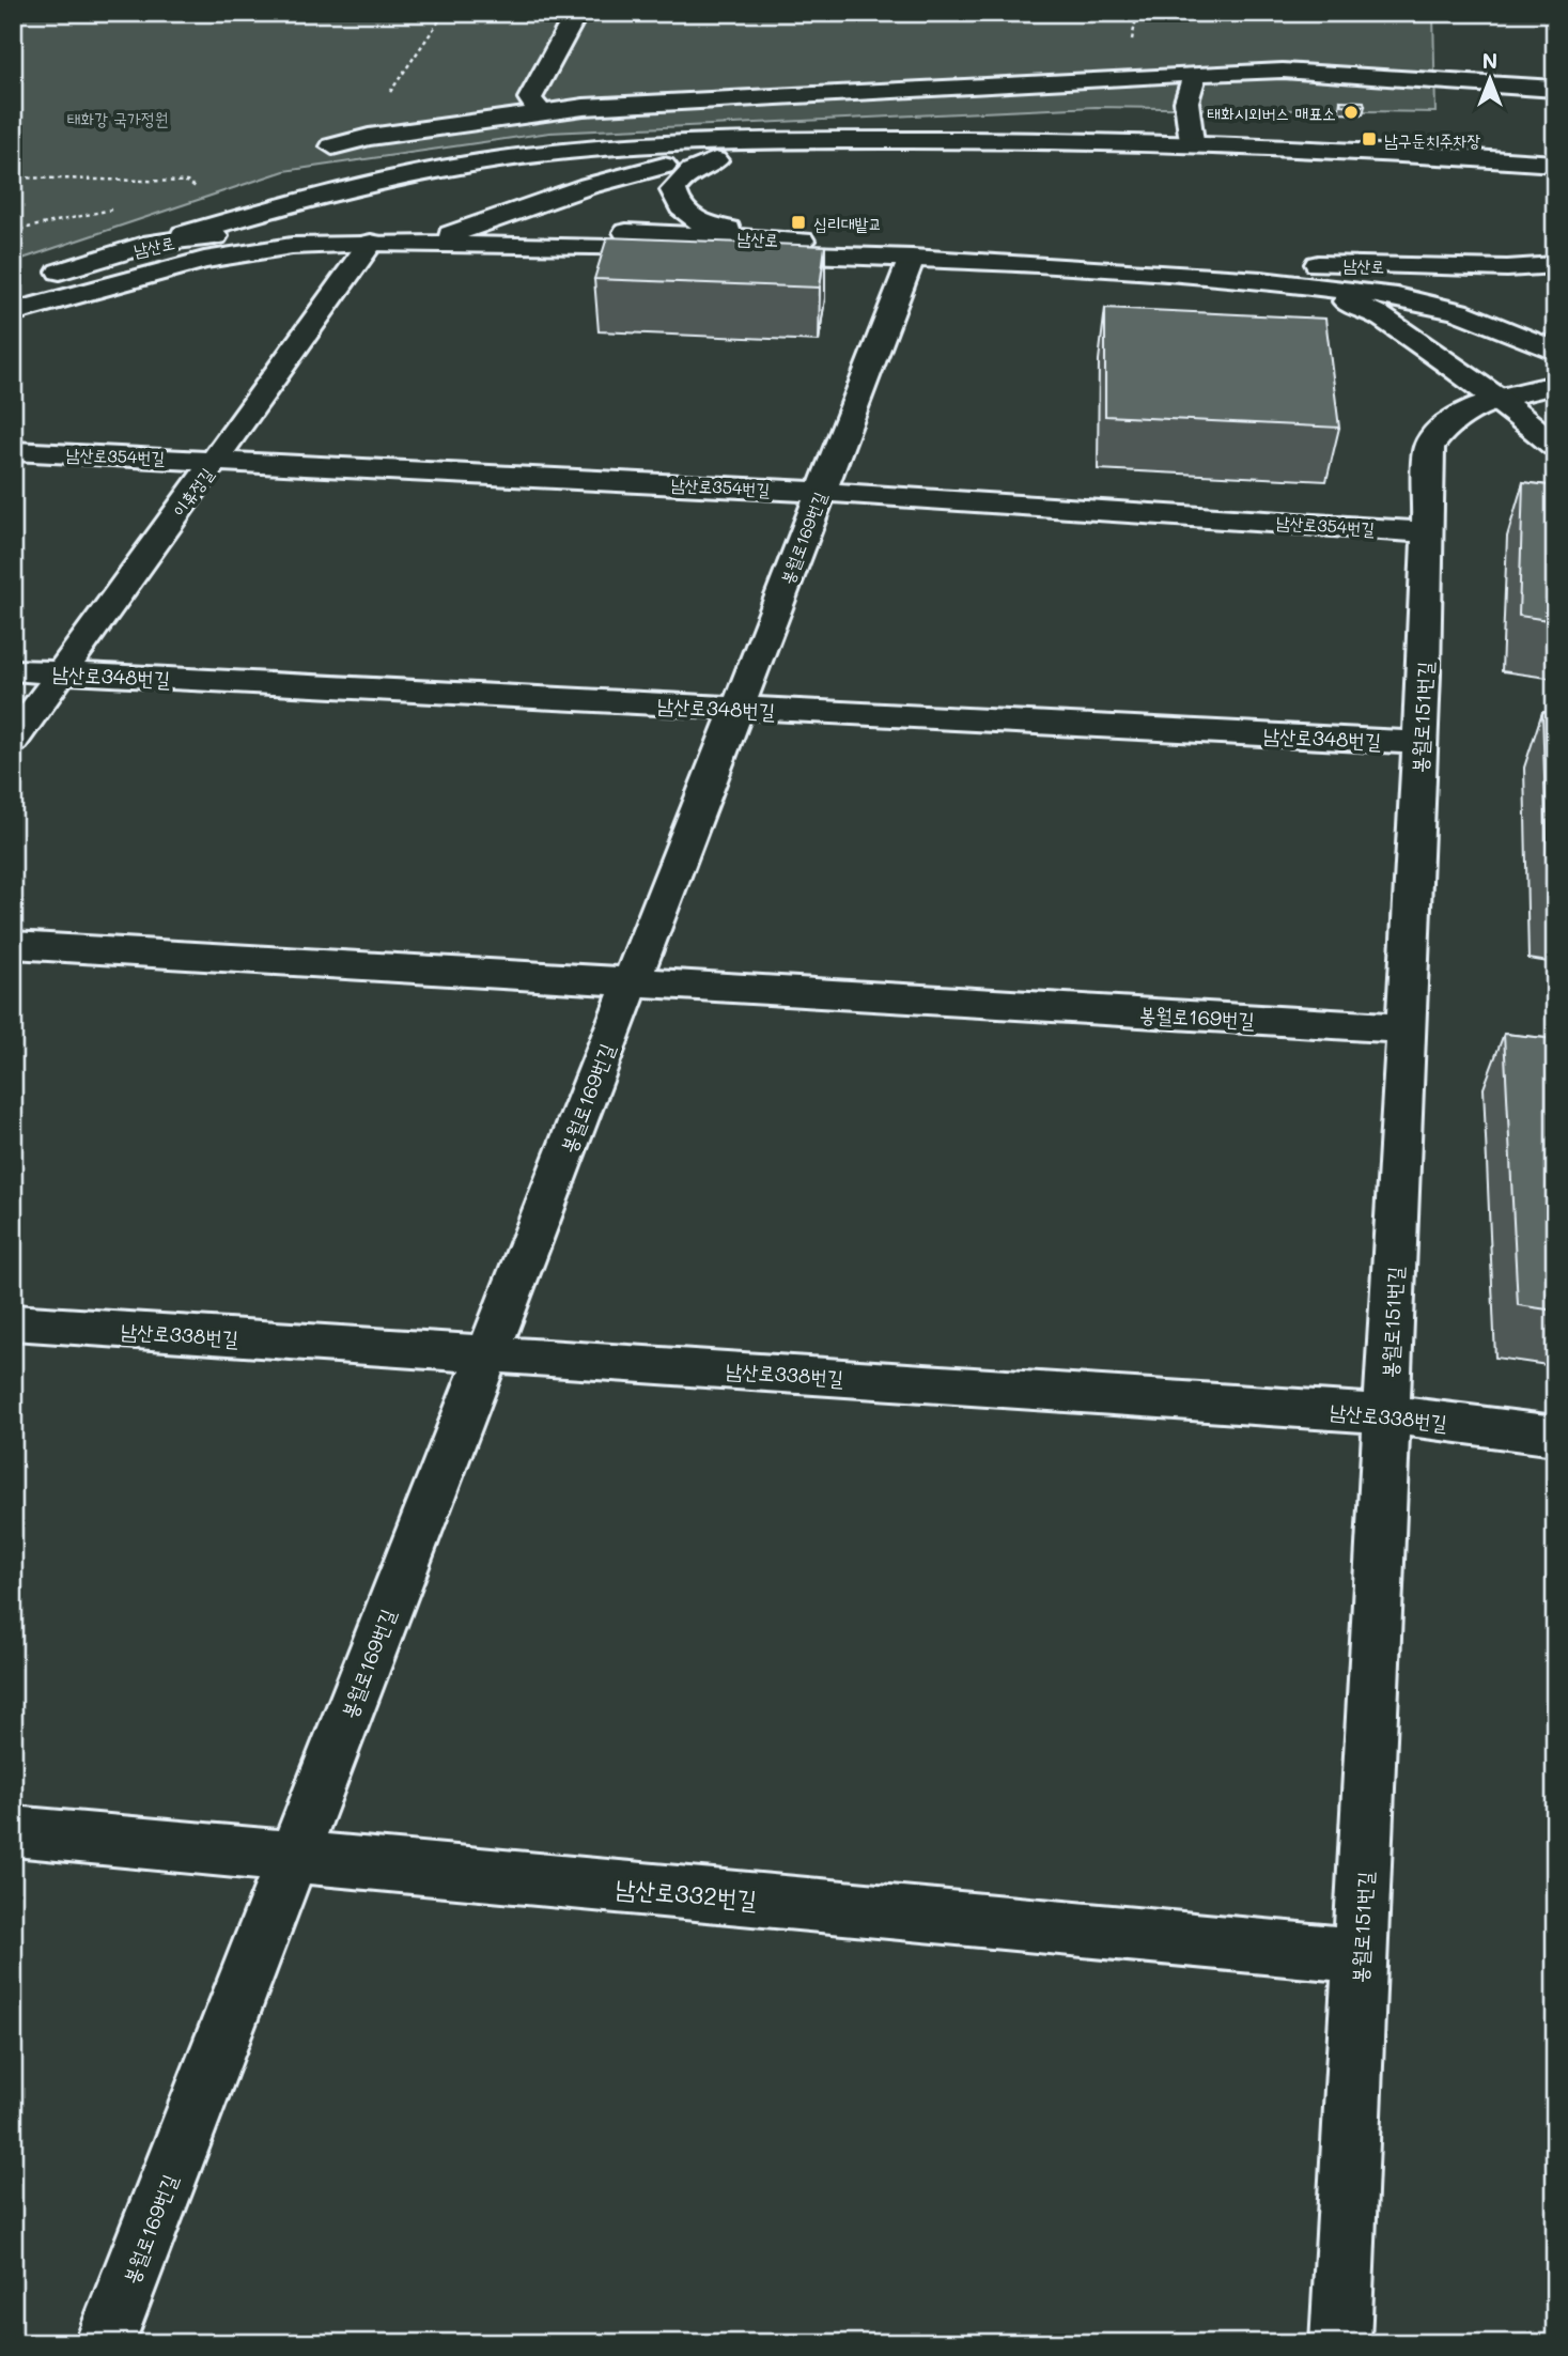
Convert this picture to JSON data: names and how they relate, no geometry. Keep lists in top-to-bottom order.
{
  "streets": {
    "street": [
      "남산로",
      "남산로354번길",
      "이휴정길",
      "봉월로169번길",
      "남산로348번길",
      "봉월로151번길",
      "남산로338번길",
      "남산로332번길"
    ]
  },
  "crossings": [
    ["남산로", "이휴정길"],
    ["남산로", "봉월로169번길"],
    ["남산로354번길", "이휴정길"],
    ["남산로354번길", "봉월로169번길"],
    ["남산로354번길", "봉월로151번길"],
    ["이휴정길", "남산로348번길"],
    ["봉월로169번길", "남산로348번길"],
    ["봉월로169번길", "봉월로151번길"],
    ["봉월로169번길", "남산로338번길"],
    ["봉월로169번길", "남산로332번길"],
    ["남산로348번길", "봉월로151번길"],
    ["봉월로151번길", "남산로338번길"],
    ["봉월로151번길", "남산로332번길"]
  ],
  "parks": ["태화강 국가정원"],
  "places": {
    "other": ["태화시외버스 매표소"],
    "transit": ["남구둔치주차장", "십리대밭교"]
  },
  "north": "top"
}
